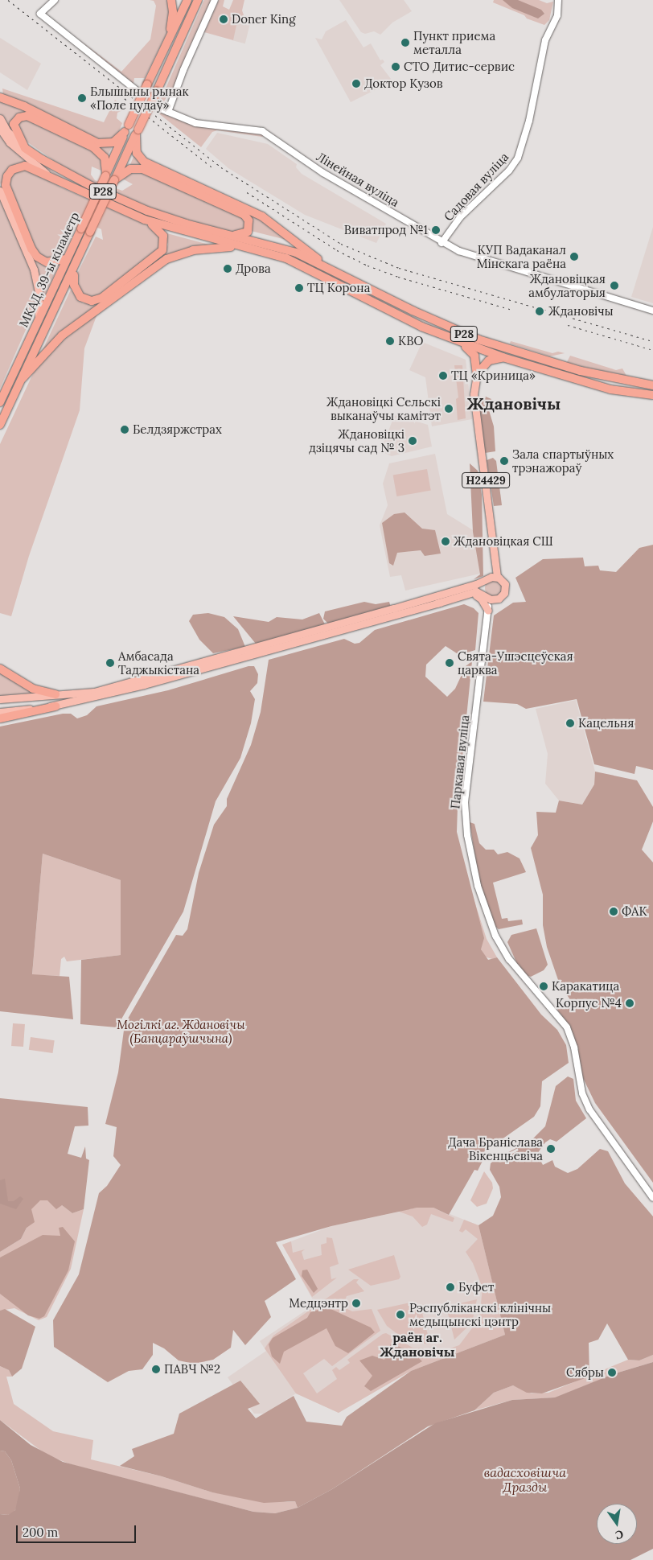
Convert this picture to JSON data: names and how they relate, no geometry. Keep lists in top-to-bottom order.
{
  "streets": {
    "highway": ["Р28", "МКАД, 39-ы кіламетр", "Н24429"],
    "street": ["Лінейная вуліца", "Садовая вуліца", "Паркавая вуліца"]
  },
  "crossings": [
    ["Лінейная вуліца", "Садовая вуліца"],
    ["Р28", "МКАД, 39-ы кіламетр"],
    ["Р28", "Н24429"],
    ["Н24429", "Паркавая вуліца"]
  ],
  "districts": ["Ждановічы", "раён аг. Ждановічы"],
  "water": ["вадасховішча Дразды"],
  "parks": ["Могілкі аг. Ждановічы (Банцараўшчына)"],
  "places": [
    "Doner King",
    "Пункт приема металла",
    "СТО Дитис-сервис",
    "Доктор Кузов",
    "Блышыны рынак «Поле цудаў»",
    "Виватпрод №1",
    "КУП Вадаканал Мінскага раёна",
    "Дрова",
    "Ждановіцкая амбулаторыя",
    "ТЦ Корона",
    "Ждановічы",
    "KBО",
    "ТЦ «Криница»",
    "Ждановіцкі Сельскі выканаўчы камітэт",
    "Белдзяржстрах",
    "Ждановіцкі дзіцячы сад № 3",
    "Зала спартыўных трэнажораў",
    "Ждановіцкая СШ",
    "Амбасада Таджыкістана",
    "Свята-Ушэсцеўская царква",
    "Кацельня",
    "ФАК",
    "Каракатица",
    "Корпус №4",
    "Дача Браніслава Вікенцьевіча",
    "Буфет",
    "Медцэнтр",
    "Рэспубліканскі клінічны медыцынскі цэнтр",
    "ПАВЧ №2",
    "Сябры"
  ],
  "scale_bar": "200 m",
  "north": "bottom"
}
